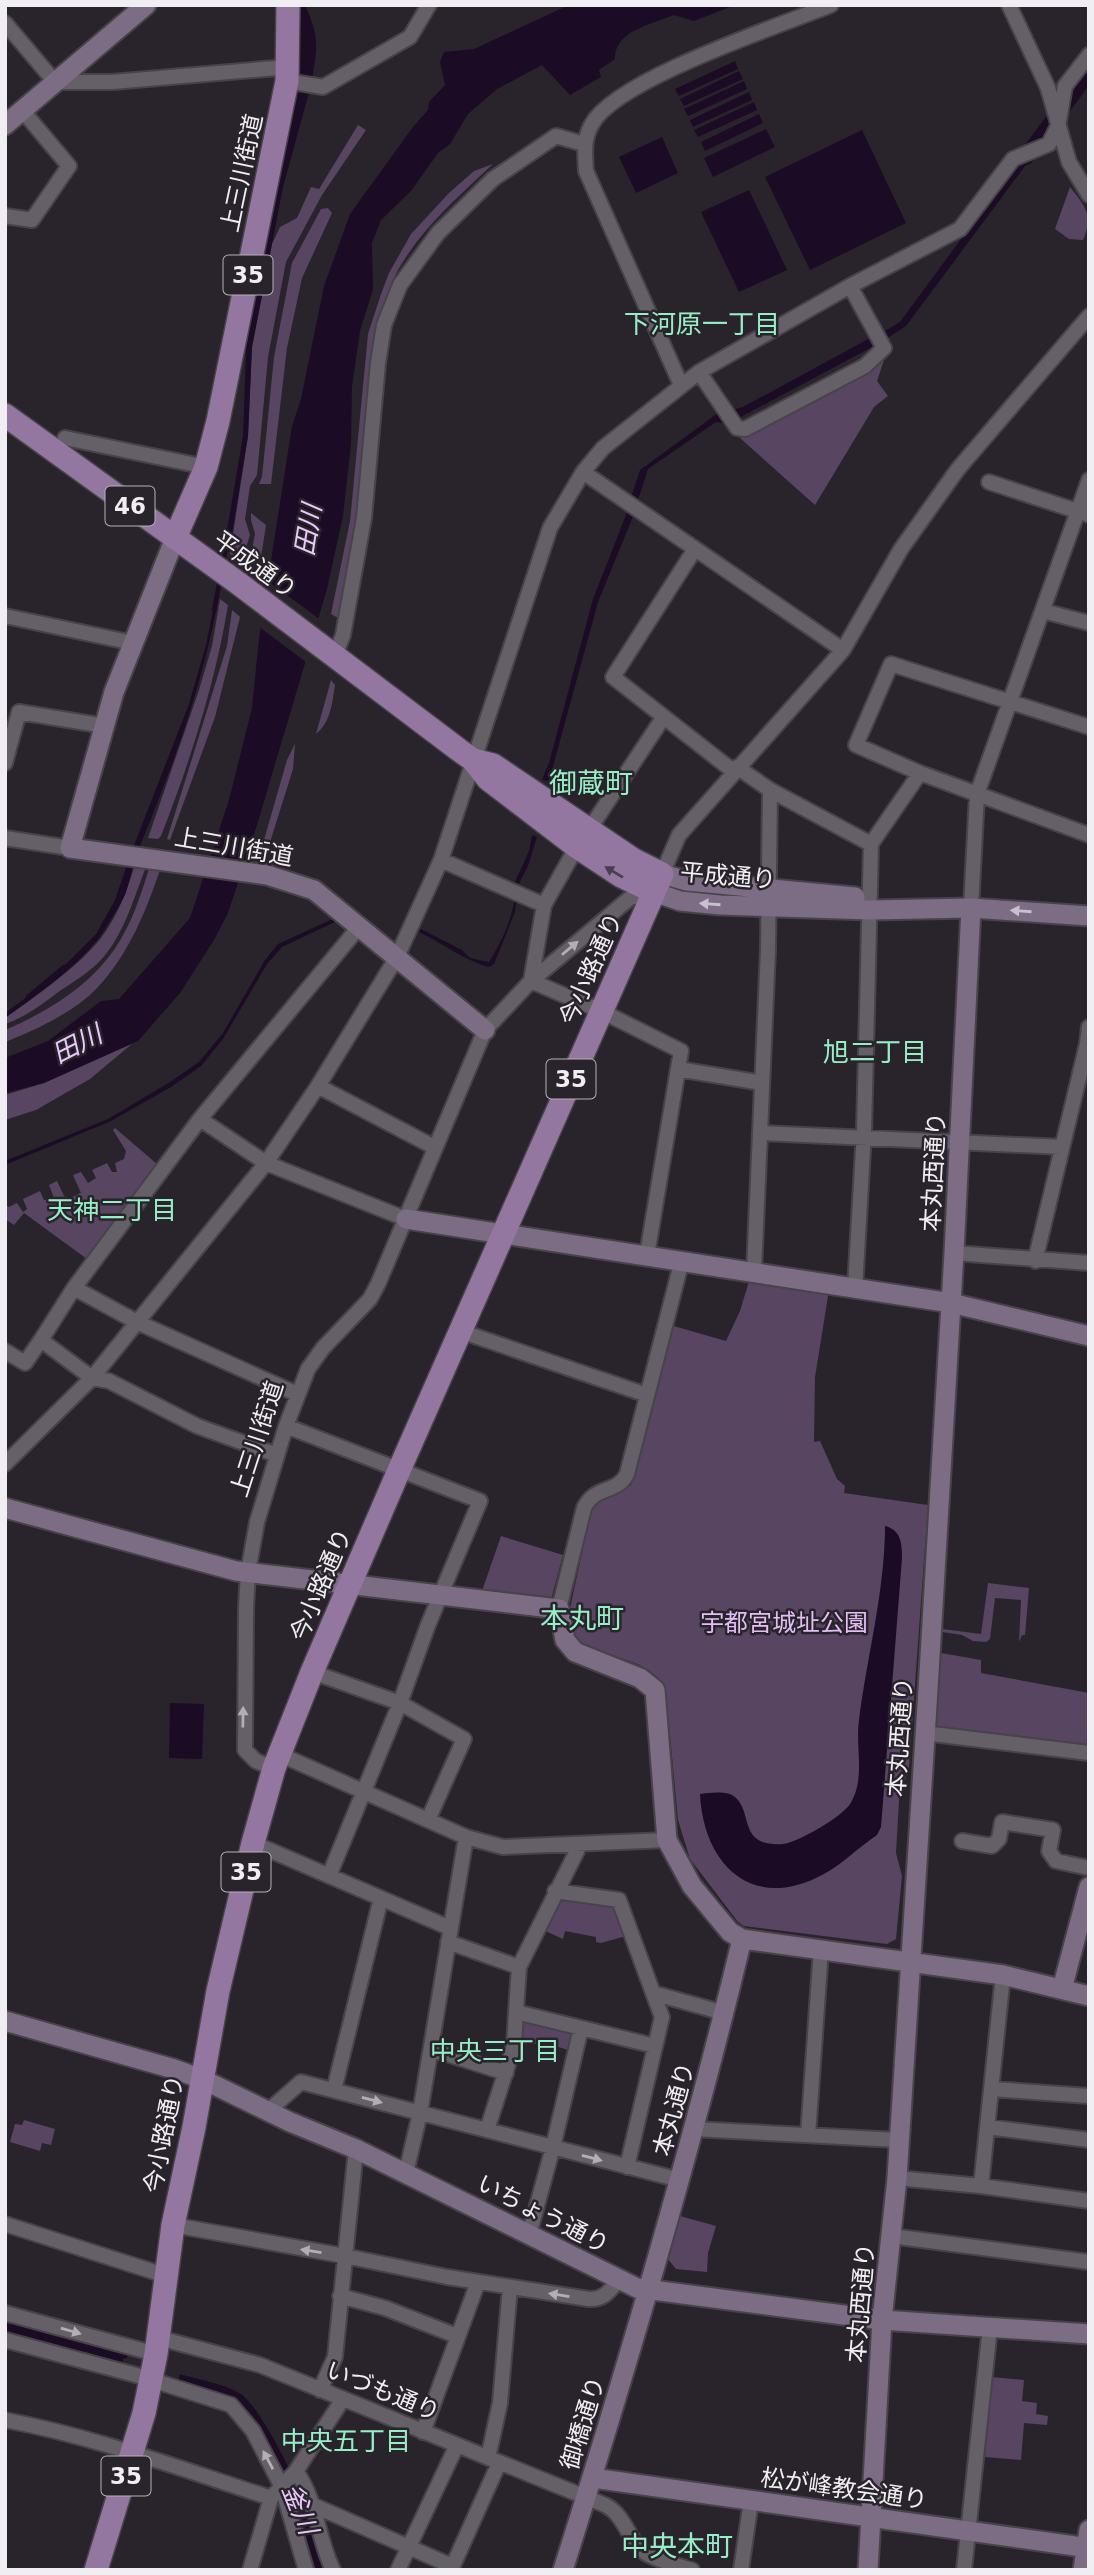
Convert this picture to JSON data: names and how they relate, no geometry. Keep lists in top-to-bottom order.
{
  "streets": {
    "main road": [
      "上三川街道",
      "35",
      "46",
      "平成通り",
      "今小路通り"
    ],
    "street": [
      "本丸西通り",
      "本丸通り",
      "いちょう通り",
      "いづも通り",
      "御橋通り",
      "松が峰教会通り"
    ]
  },
  "crossings": [
    ["上三川街道", "平成通り"],
    ["上三川街道", "今小路通り"],
    ["平成通り", "今小路通り"],
    ["平成通り", "本丸西通り"],
    ["今小路通り", "いちょう通り"],
    ["今小路通り", "いづも通り"],
    ["本丸西通り", "いちょう通り"],
    ["本丸西通り", "松が峰教会通り"],
    ["本丸通り", "いちょう通り"],
    ["本丸通り", "御橋通り"],
    ["いちょう通り", "御橋通り"],
    ["いづも通り", "御橋通り"],
    ["御橋通り", "松が峰教会通り"]
  ],
  "districts": [
    "下河原一丁目",
    "御蔵町",
    "旭二丁目",
    "天神二丁目",
    "本丸町",
    "中央三丁目",
    "中央五丁目",
    "中央本町"
  ],
  "water": ["田川", "釜川"],
  "parks": ["宇都宮城址公園"]
}
